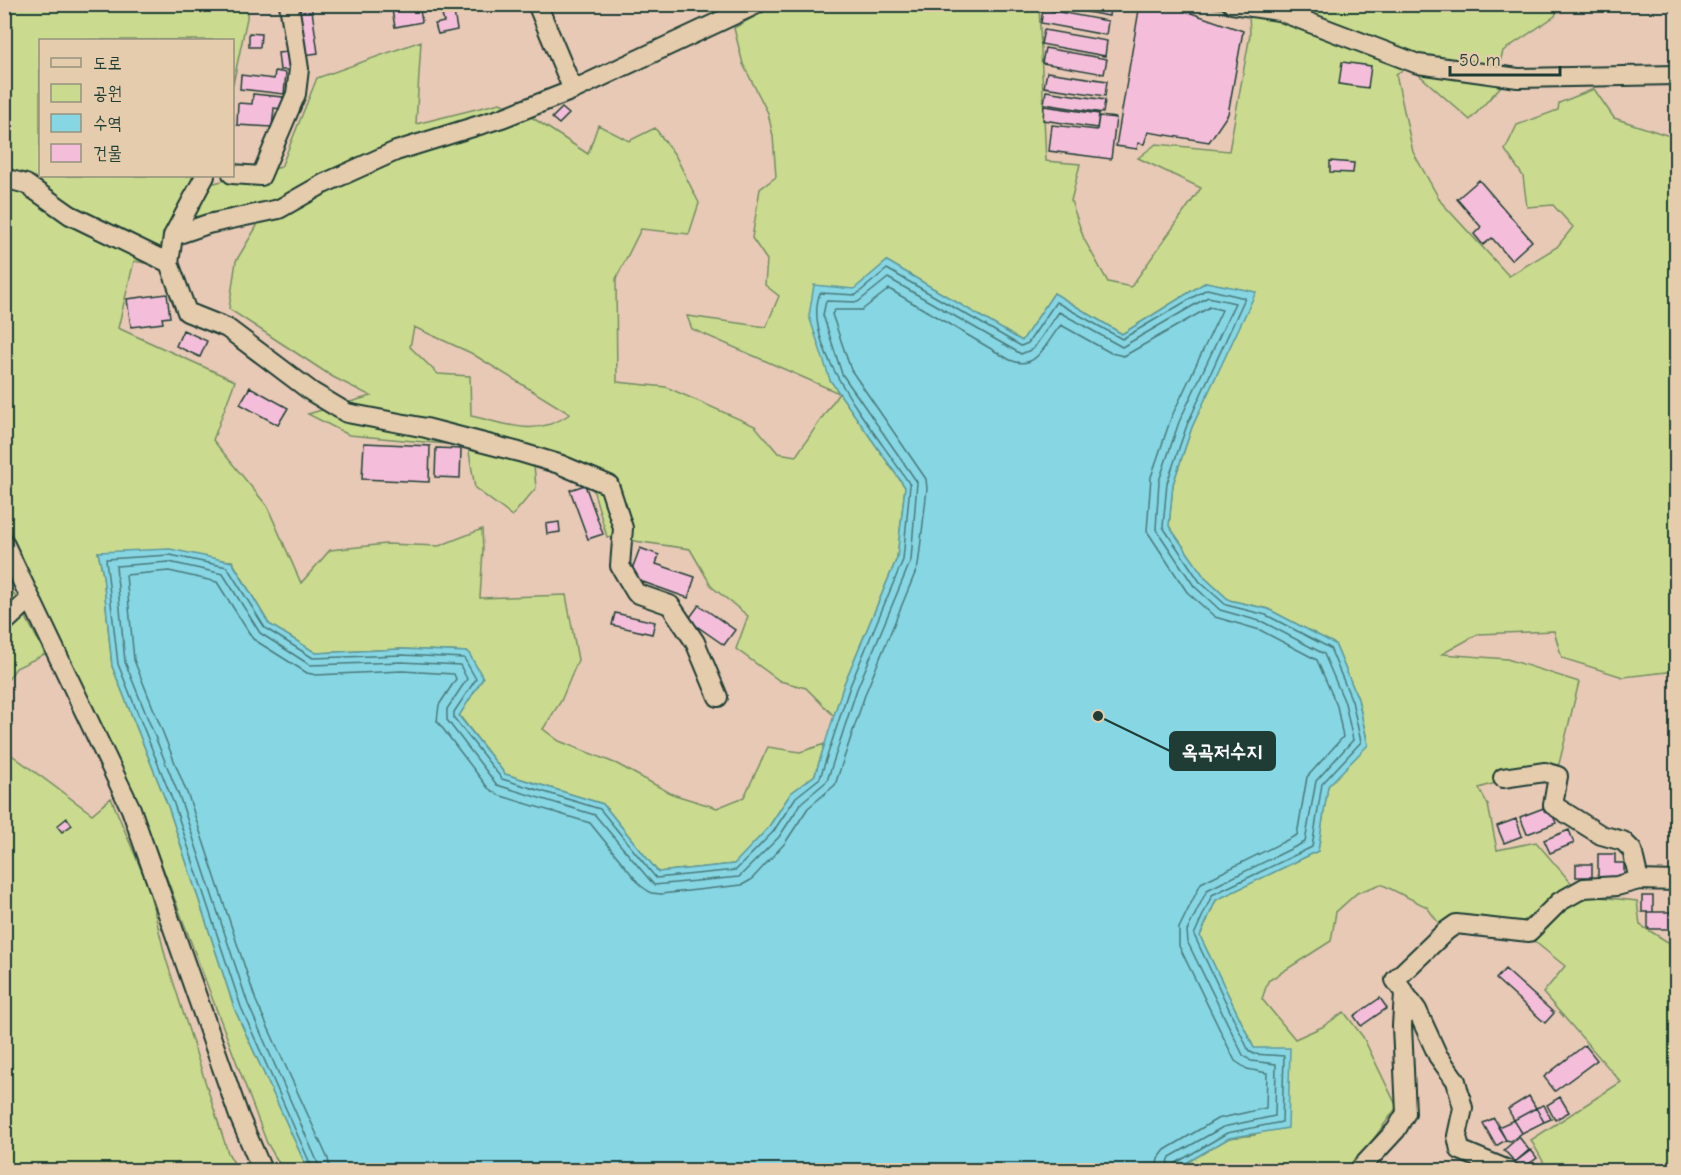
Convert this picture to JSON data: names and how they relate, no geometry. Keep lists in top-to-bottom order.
{
  "places": ["옥곡저수지"],
  "legend": [
    "도로",
    "공원",
    "수역",
    "건물"
  ],
  "scale_bar": "50 m"
}
